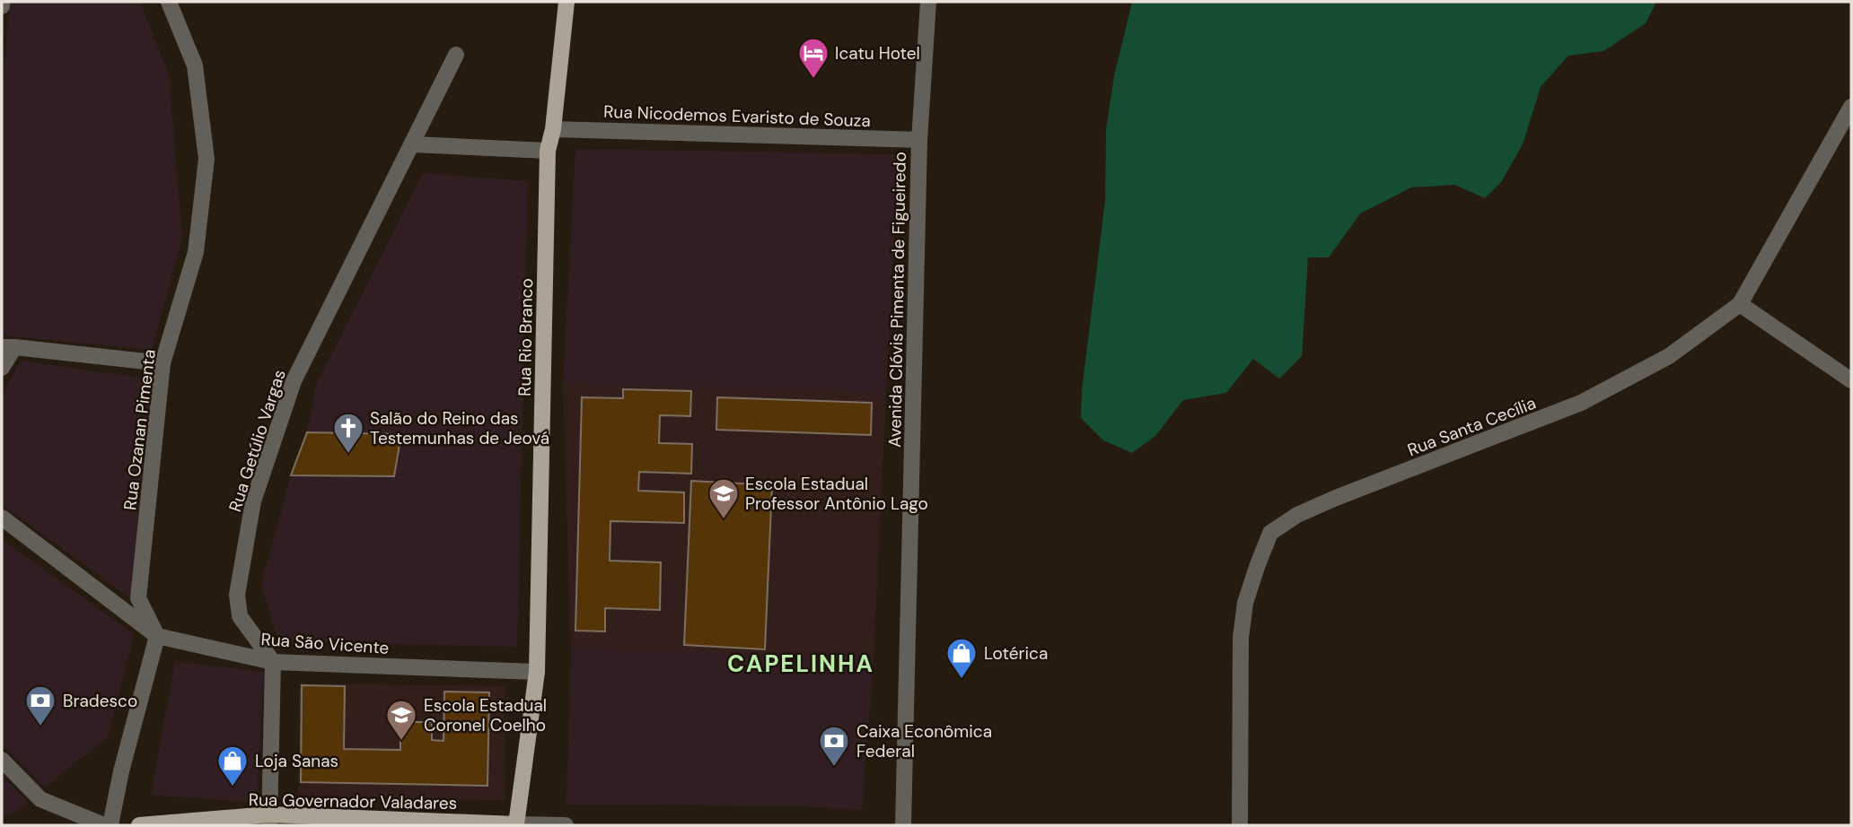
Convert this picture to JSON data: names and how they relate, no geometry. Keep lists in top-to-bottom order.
{
  "streets": {
    "main road": ["Rua Rio Branco", "Rua Governador Valadares"],
    "street": [
      "Rua Nicodemos Evaristo de Souza",
      "Avenida Clóvis Pimenta de Figueiredo",
      "Rua Santa Cecília",
      "Rua Ozanan Pimenta",
      "Rua Getúlio Vargas",
      "Rua São Vicente"
    ]
  },
  "crossings": [
    ["Rua Nicodemos Evaristo de Souza", "Avenida Clóvis Pimenta de Figueiredo"],
    ["Rua Nicodemos Evaristo de Souza", "Rua Rio Branco"],
    ["Rua Rio Branco", "Rua São Vicente"],
    ["Rua Rio Branco", "Rua Governador Valadares"],
    ["Rua Ozanan Pimenta", "Rua São Vicente"],
    ["Rua Getúlio Vargas", "Rua São Vicente"]
  ],
  "districts": ["CAPELINHA"],
  "places": {
    "hotel": ["Icatu Hotel"],
    "church": ["Salão do Reino das Testemunhas de Jeová"],
    "school or university": ["Escola Estadual Professor Antônio Lago", "Escola Estadual Coronel Coelho"],
    "shop": ["Lotérica", "Loja Sanas"],
    "bank": ["Bradesco", "Caixa Econômica Federal"]
  }
}
